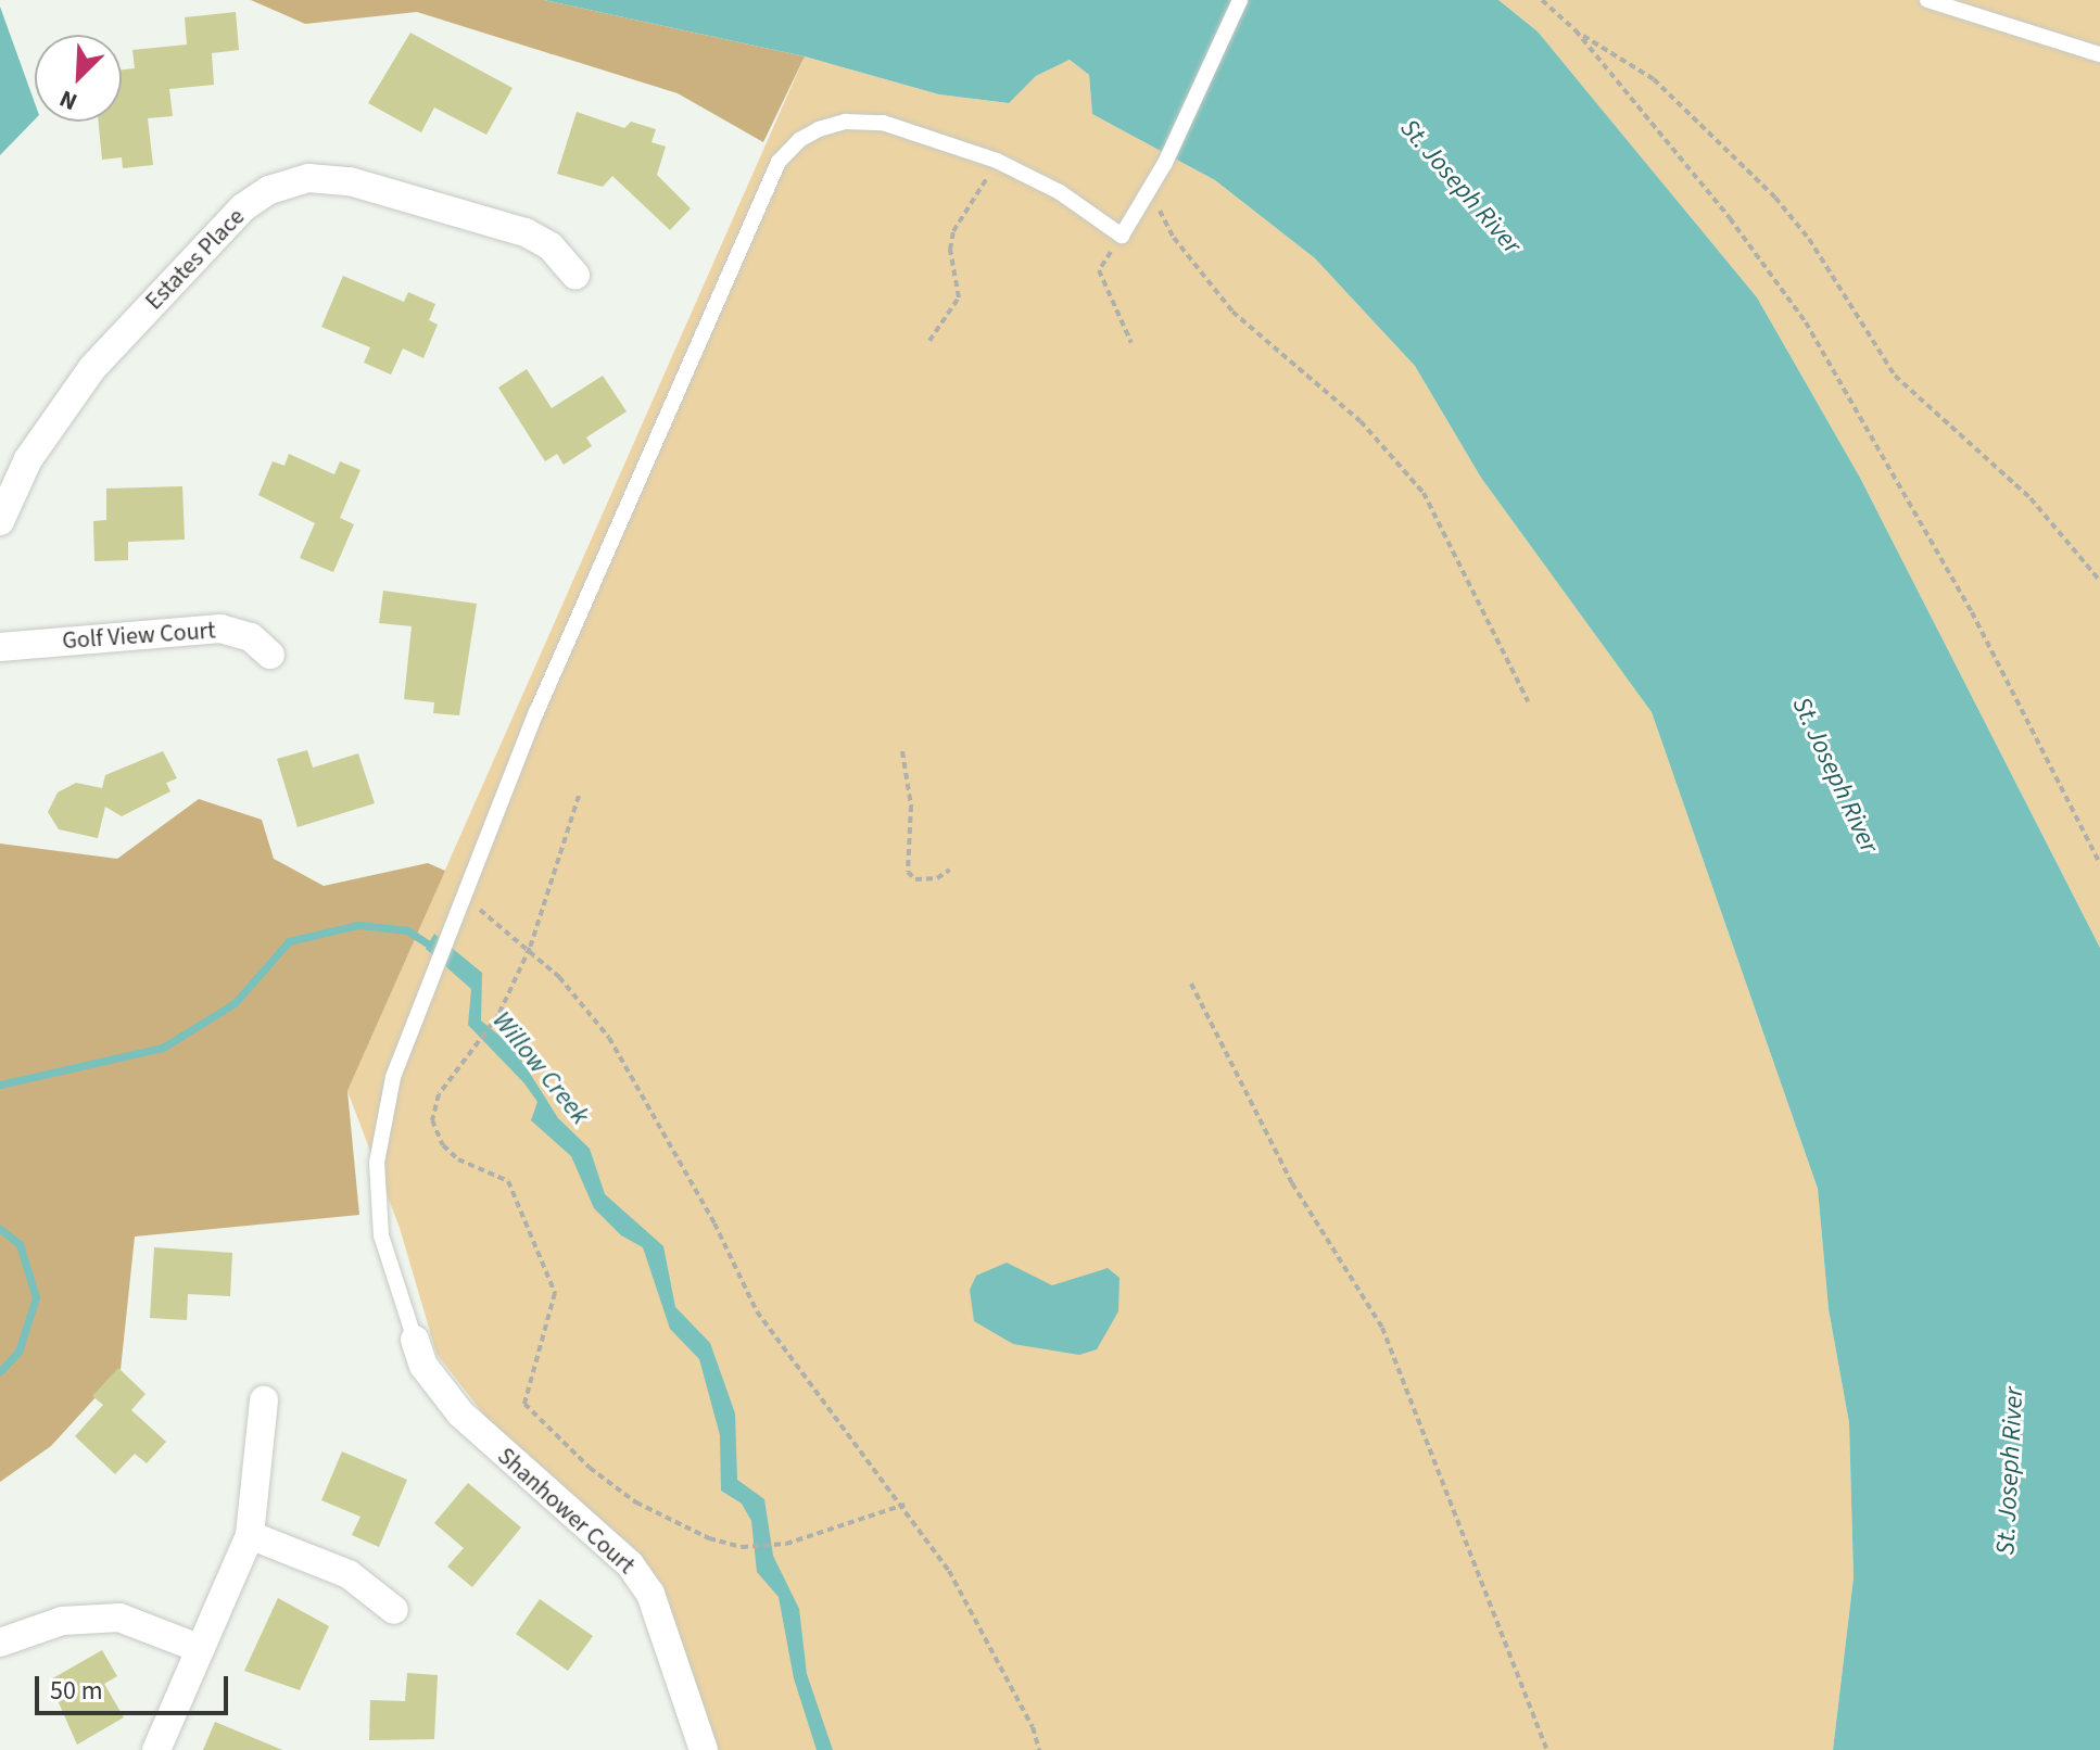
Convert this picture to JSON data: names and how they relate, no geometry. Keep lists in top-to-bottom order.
{
  "streets": {
    "street": ["Estates Place", "Golf View Court", "Shanhower Court"]
  },
  "water": ["St. Joseph River", "Willow Creek"],
  "scale_bar": "50 m",
  "north": "bottom left"
}
